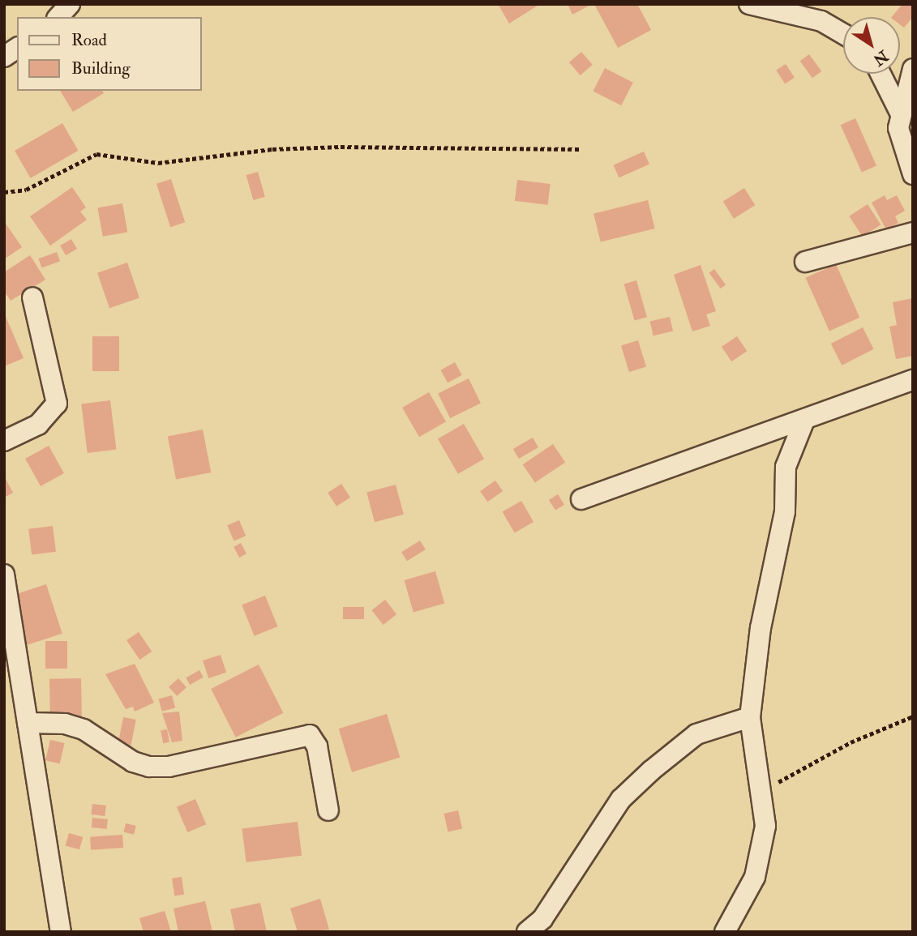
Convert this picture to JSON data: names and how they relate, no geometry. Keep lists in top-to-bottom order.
{
  "legend": ["Road", "Building"],
  "north": "bottom right"
}
